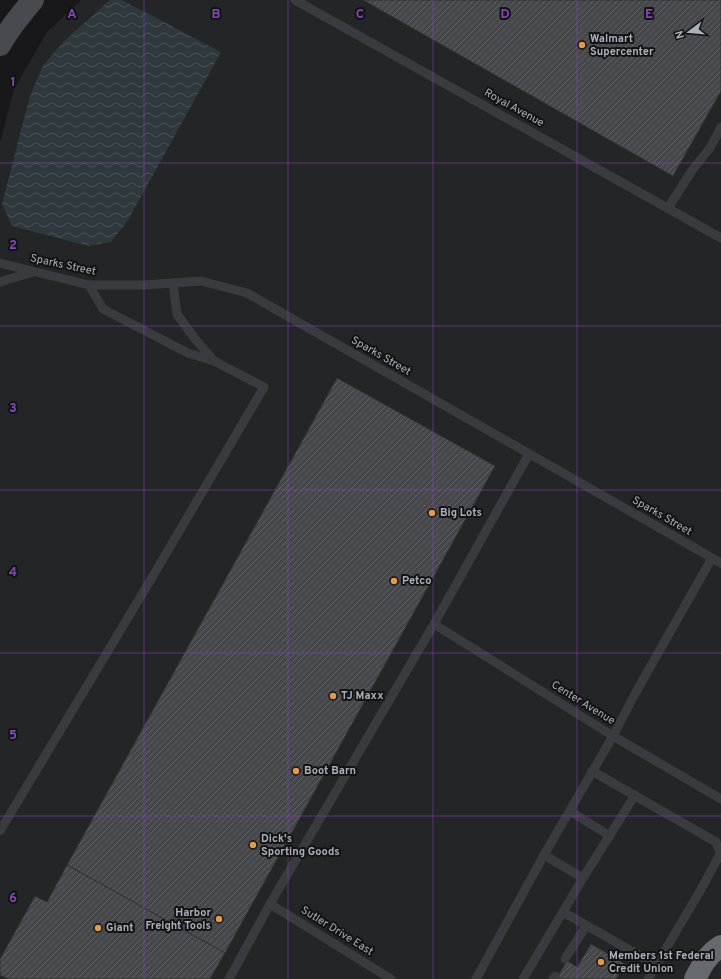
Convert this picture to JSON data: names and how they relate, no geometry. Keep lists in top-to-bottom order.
{
  "streets": {
    "lane": [
      "Royal Avenue",
      "Sparks Street",
      "Center Avenue",
      "Sutler Drive East"
    ]
  },
  "places": [
    "Walmart Supercenter",
    "Big Lots",
    "Petco",
    "TJ Maxx",
    "Boot Barn",
    "Dick's Sporting Goods",
    "Harbor Freight Tools",
    "Giant",
    "Members 1st Federal Credit Union"
  ],
  "north": "left",
  "grid": {
    "columns": [
      "A",
      "B",
      "C",
      "D",
      "E"
    ],
    "rows": [
      "1",
      "2",
      "3",
      "4",
      "5",
      "6"
    ]
  }
}
